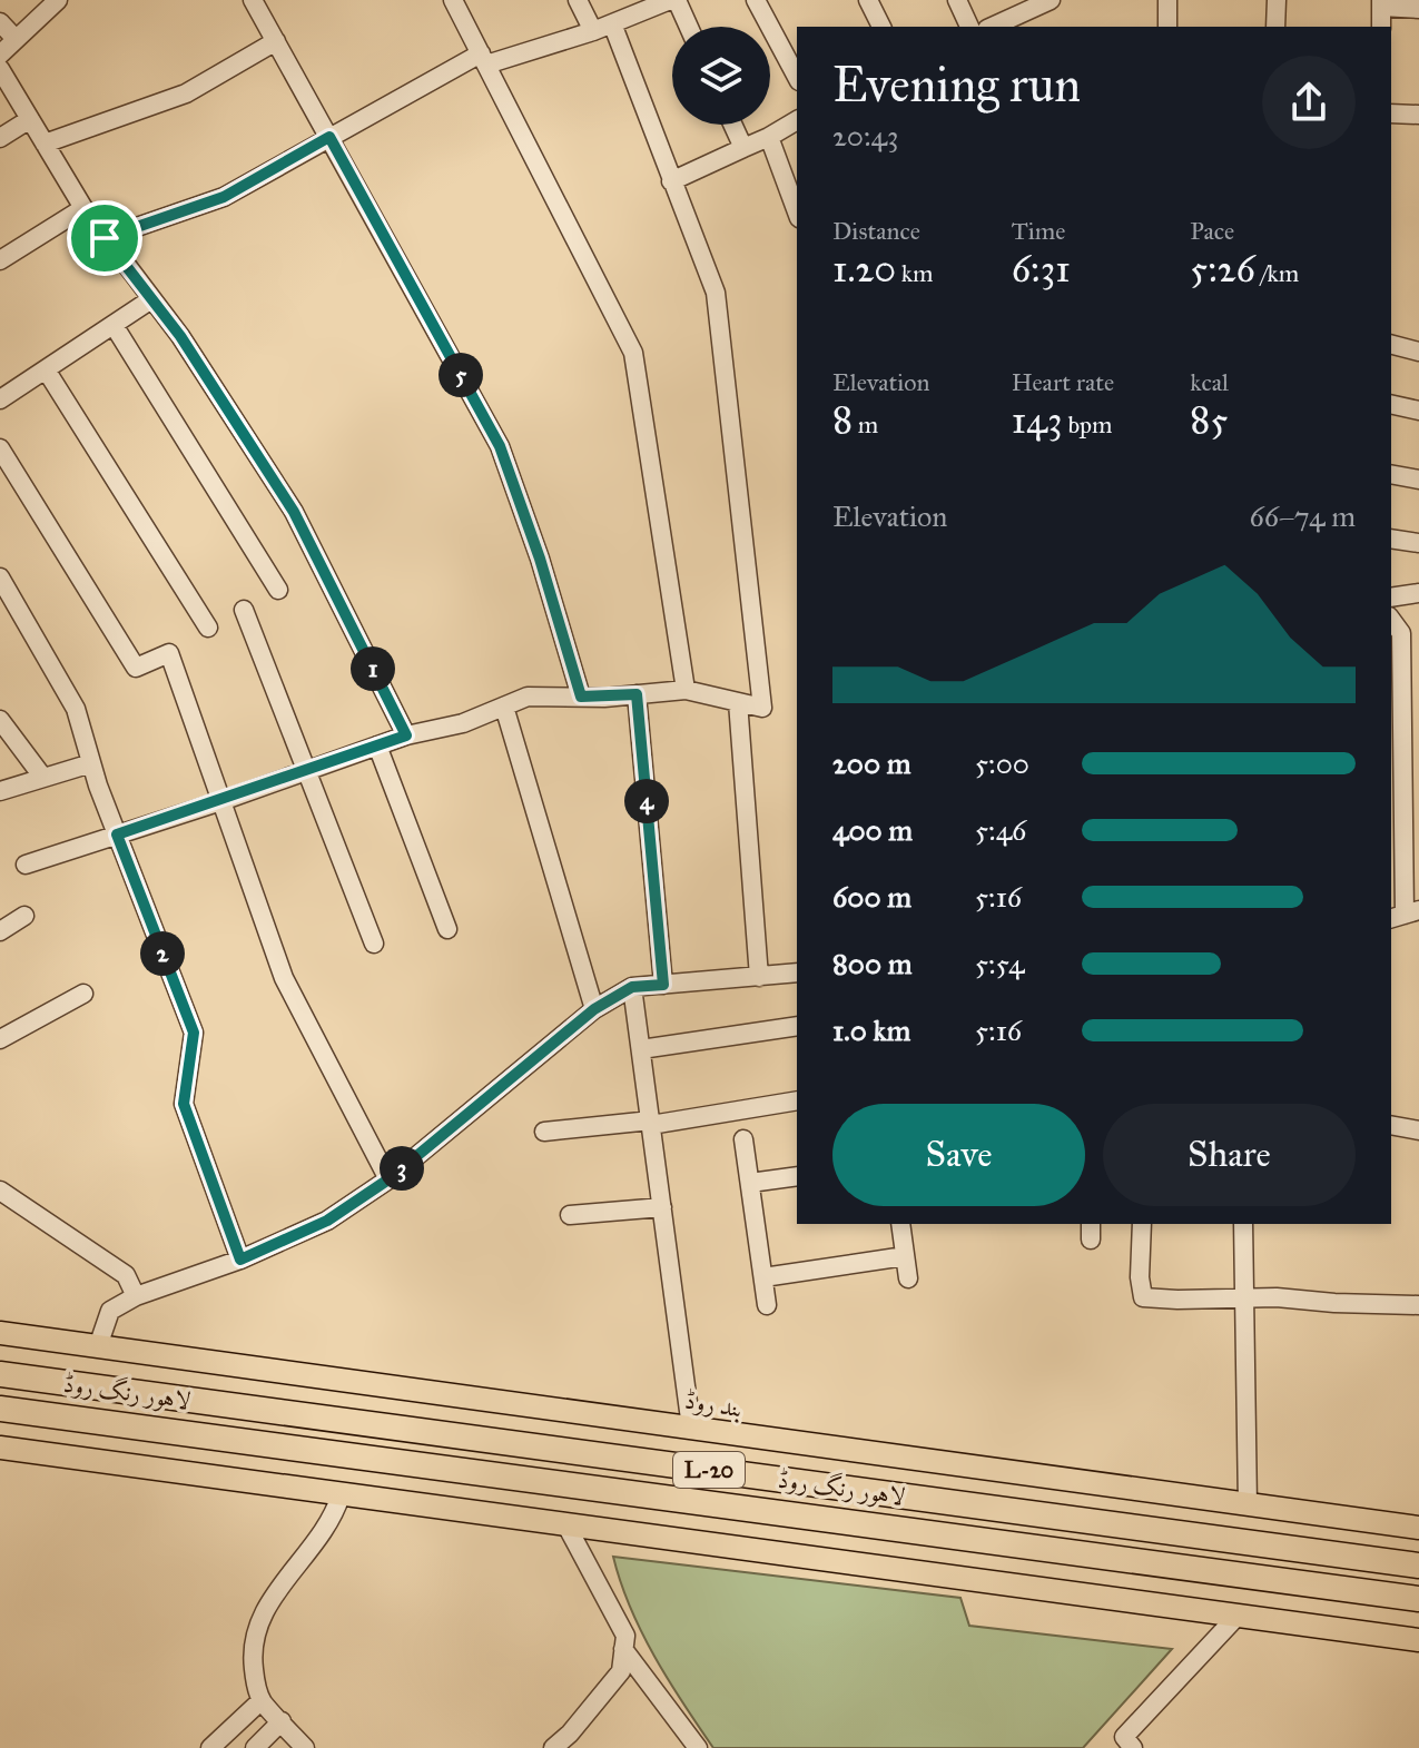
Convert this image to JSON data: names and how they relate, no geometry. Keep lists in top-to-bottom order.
{
  "streets": {
    "highway": ["لاہور رنگ روڈ", "L-20"],
    "main road": ["بند روڈ"]
  },
  "page": {
    "heading": ["Evening run", "20:43"],
    "stats": [
      ["Distance", "1.20 km"],
      ["Time", "6:31"],
      ["Pace", "5:26 /km"],
      ["Elevation", "8 m"],
      ["Heart rate", "143 bpm"],
      ["kcal", "85"]
    ],
    "pins": [
      "5",
      "1",
      "4",
      "2",
      "3"
    ],
    "chart": ["Elevation", "66–74 m"],
    "list": [
      {
        "name": "200 m",
        "note": "5:00"
      },
      {
        "name": "400 m",
        "note": "5:46"
      },
      {
        "name": "600 m",
        "note": "5:16"
      },
      {
        "name": "800 m",
        "note": "5:54"
      },
      {
        "name": "1.0 km",
        "note": "5:16"
      }
    ],
    "buttons": ["Save", "Share"]
  }
}
